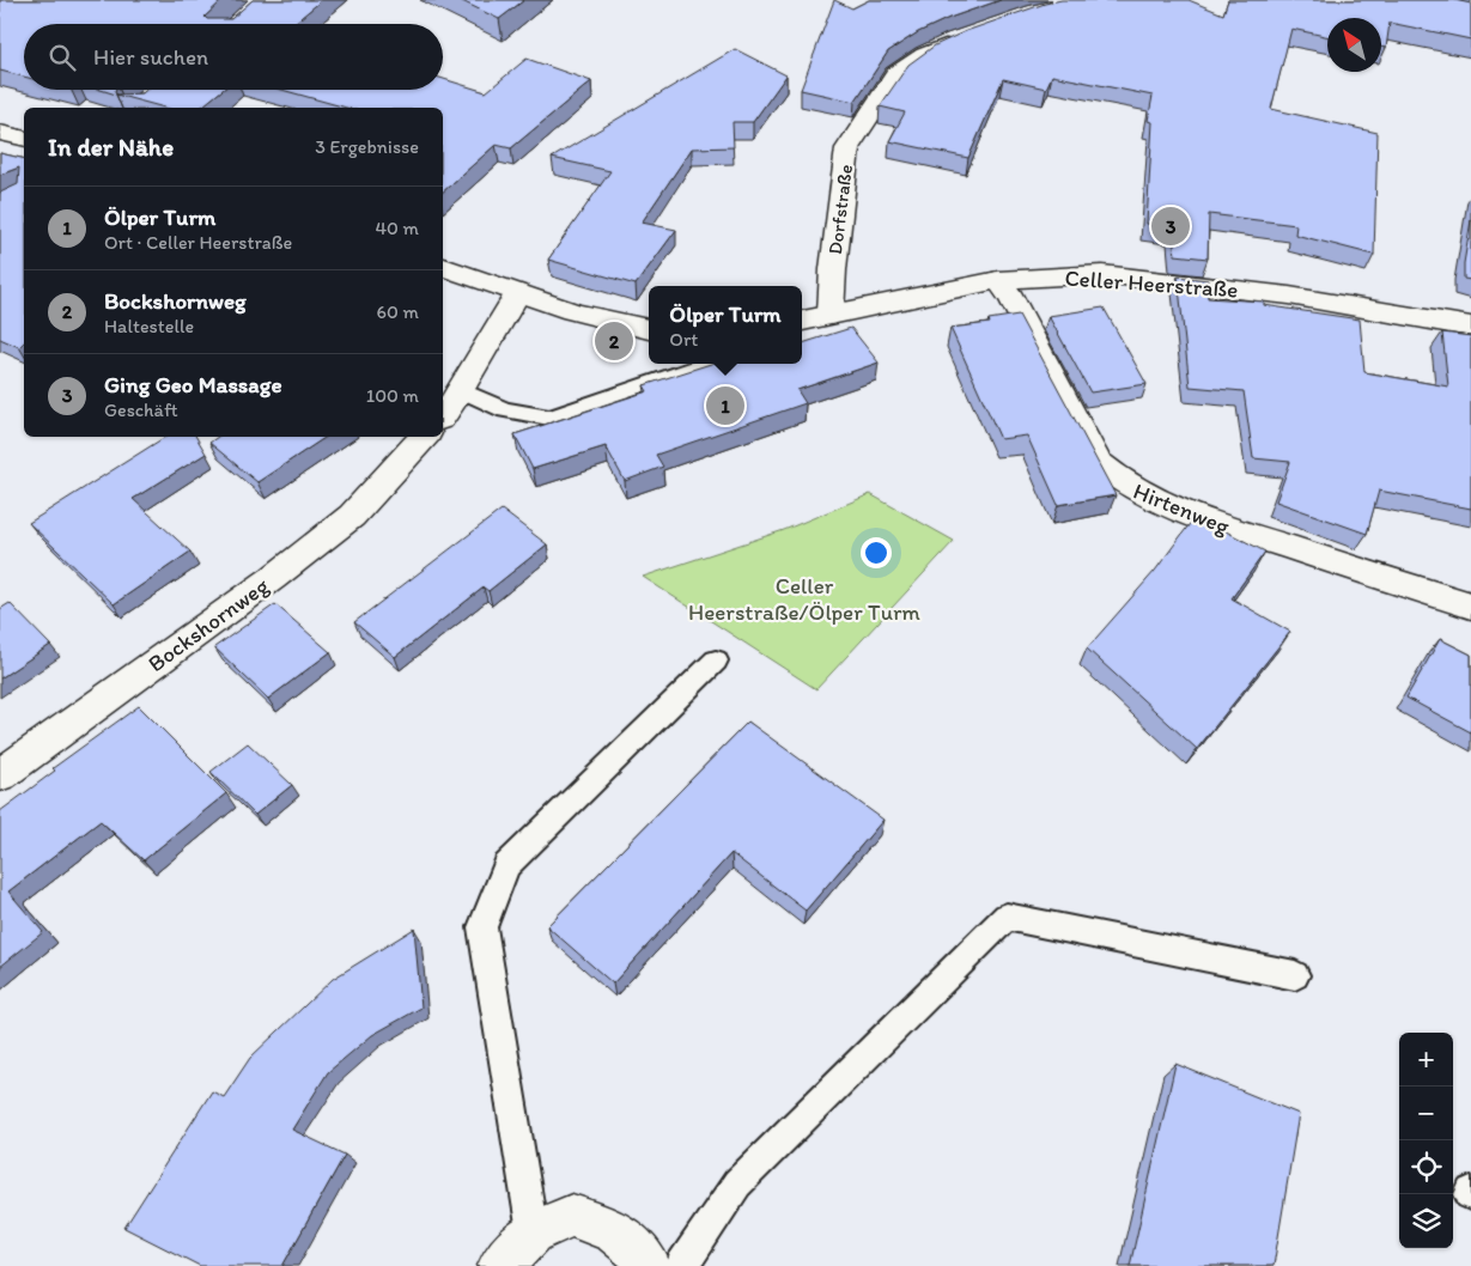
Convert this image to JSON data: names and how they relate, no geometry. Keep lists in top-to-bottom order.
{
  "streets": {
    "street": [
      "Dorfstraße",
      "Celler Heerstraße",
      "Hirtenweg",
      "Bockshornweg"
    ]
  },
  "crossings": [
    ["Dorfstraße", "Celler Heerstraße"],
    ["Celler Heerstraße", "Hirtenweg"]
  ],
  "parks": ["Celler Heerstraße/Ölper Turm"],
  "north": "top left",
  "page": {
    "search": "Hier suchen",
    "heading": ["In der Nähe", "3 Ergebnisse"],
    "list": [
      {
        "mark": "1",
        "name": "Ölper Turm",
        "note": "Ort · Celler Heerstraße",
        "value": "40 m"
      },
      {
        "mark": "2",
        "name": "Bockshornweg",
        "note": "Haltestelle",
        "value": "60 m"
      },
      {
        "mark": "3",
        "name": "Ging Geo Massage",
        "note": "Geschäft",
        "value": "100 m"
      }
    ],
    "pins": ["3", "2", "1"],
    "popup": ["Ölper Turm", "Ort"],
    "map_buttons": ["+", "−"]
  }
}
